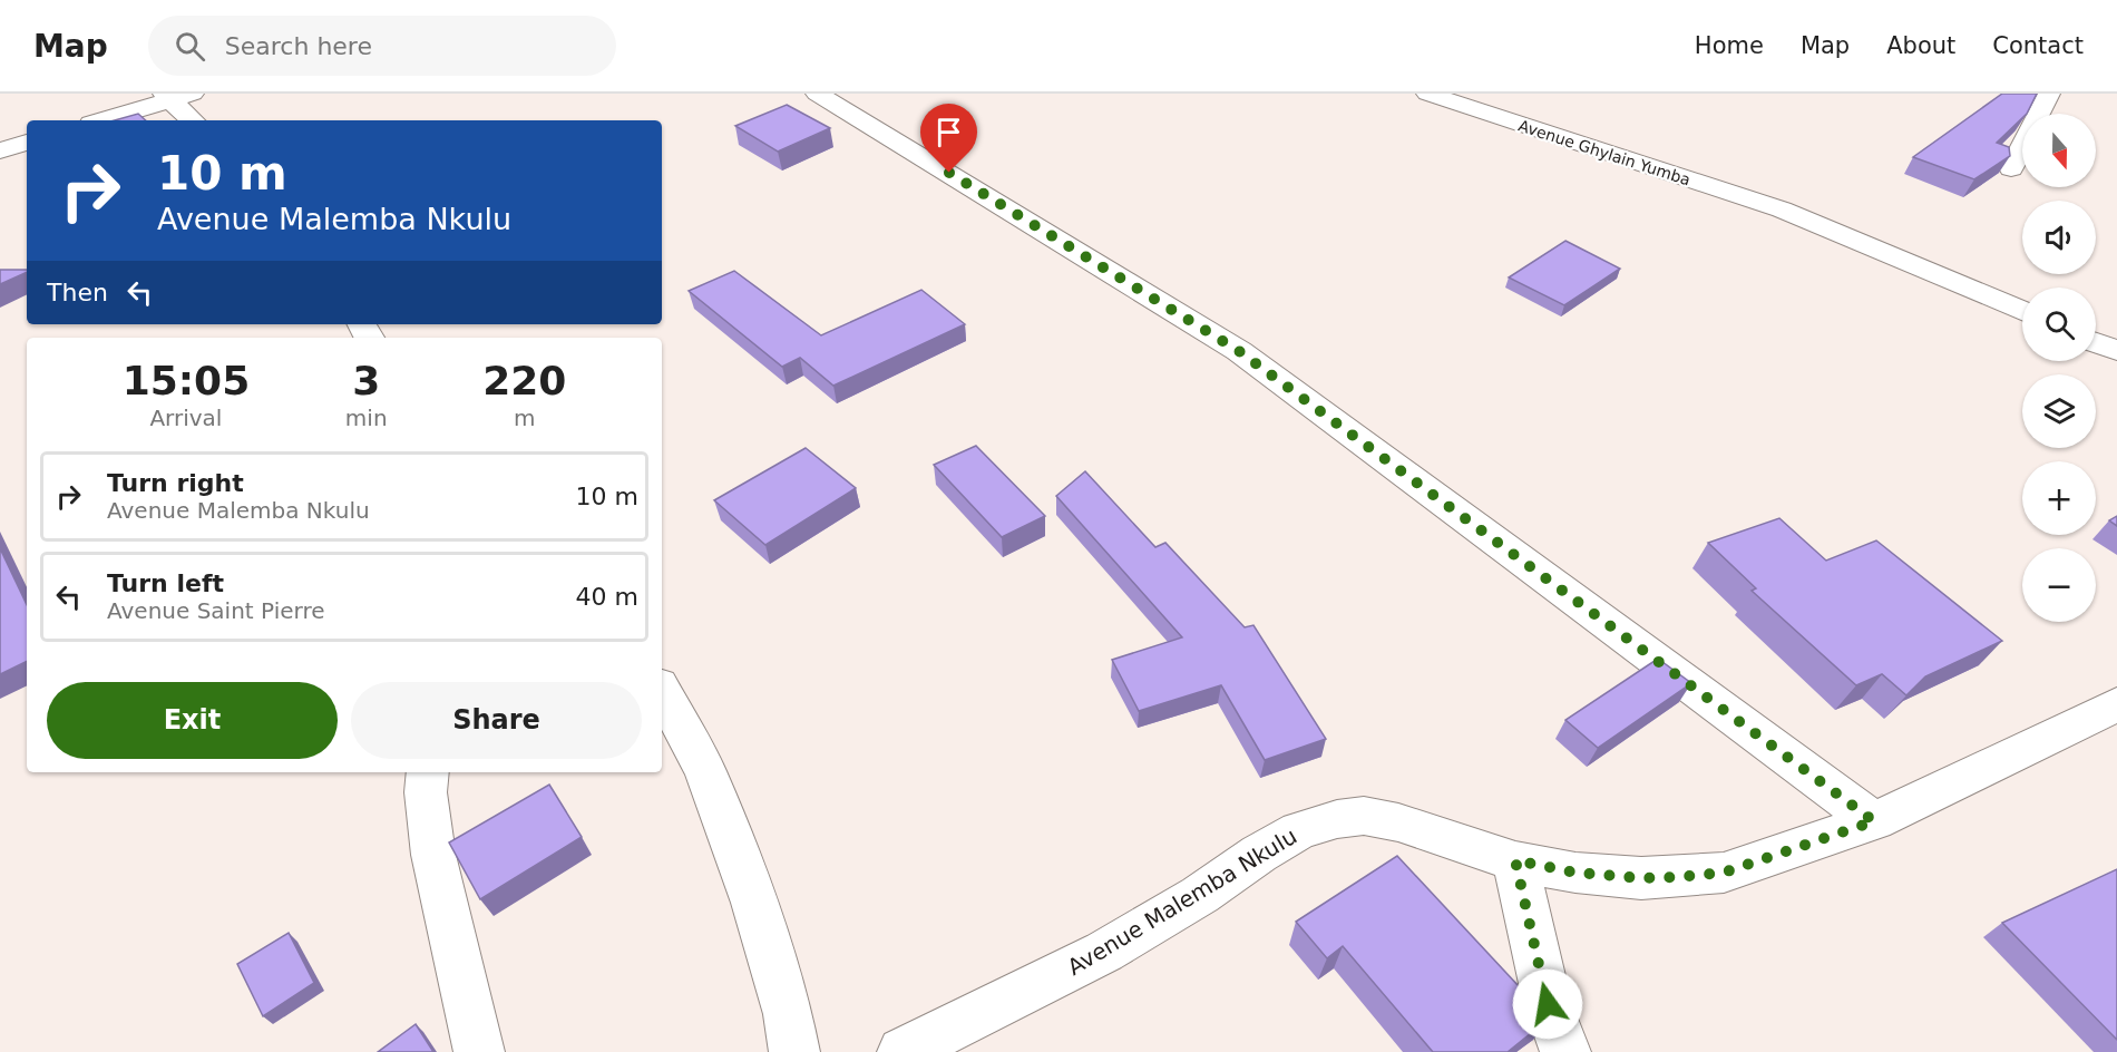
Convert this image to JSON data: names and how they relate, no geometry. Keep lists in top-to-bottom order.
{
  "streets": {
    "street": ["Avenue Ghylain Yumba", "Avenue Malemba Nkulu"]
  },
  "north": "bottom",
  "page": {
    "header": "Map",
    "search": "Search here",
    "nav": [
      "Home",
      "Map",
      "About",
      "Contact"
    ],
    "map_buttons": ["+", "−"],
    "turn": ["10 m", "Avenue Malemba Nkulu"],
    "then": "Then",
    "eta": [
      "15:05",
      "Arrival",
      "3",
      "min",
      "220",
      "m"
    ],
    "list": [
      {
        "name": "Turn right",
        "note": "Avenue Malemba Nkulu",
        "value": "10 m"
      },
      {
        "name": "Turn left",
        "note": "Avenue Saint Pierre",
        "value": "40 m"
      }
    ],
    "buttons": ["Exit", "Share"]
  }
}
